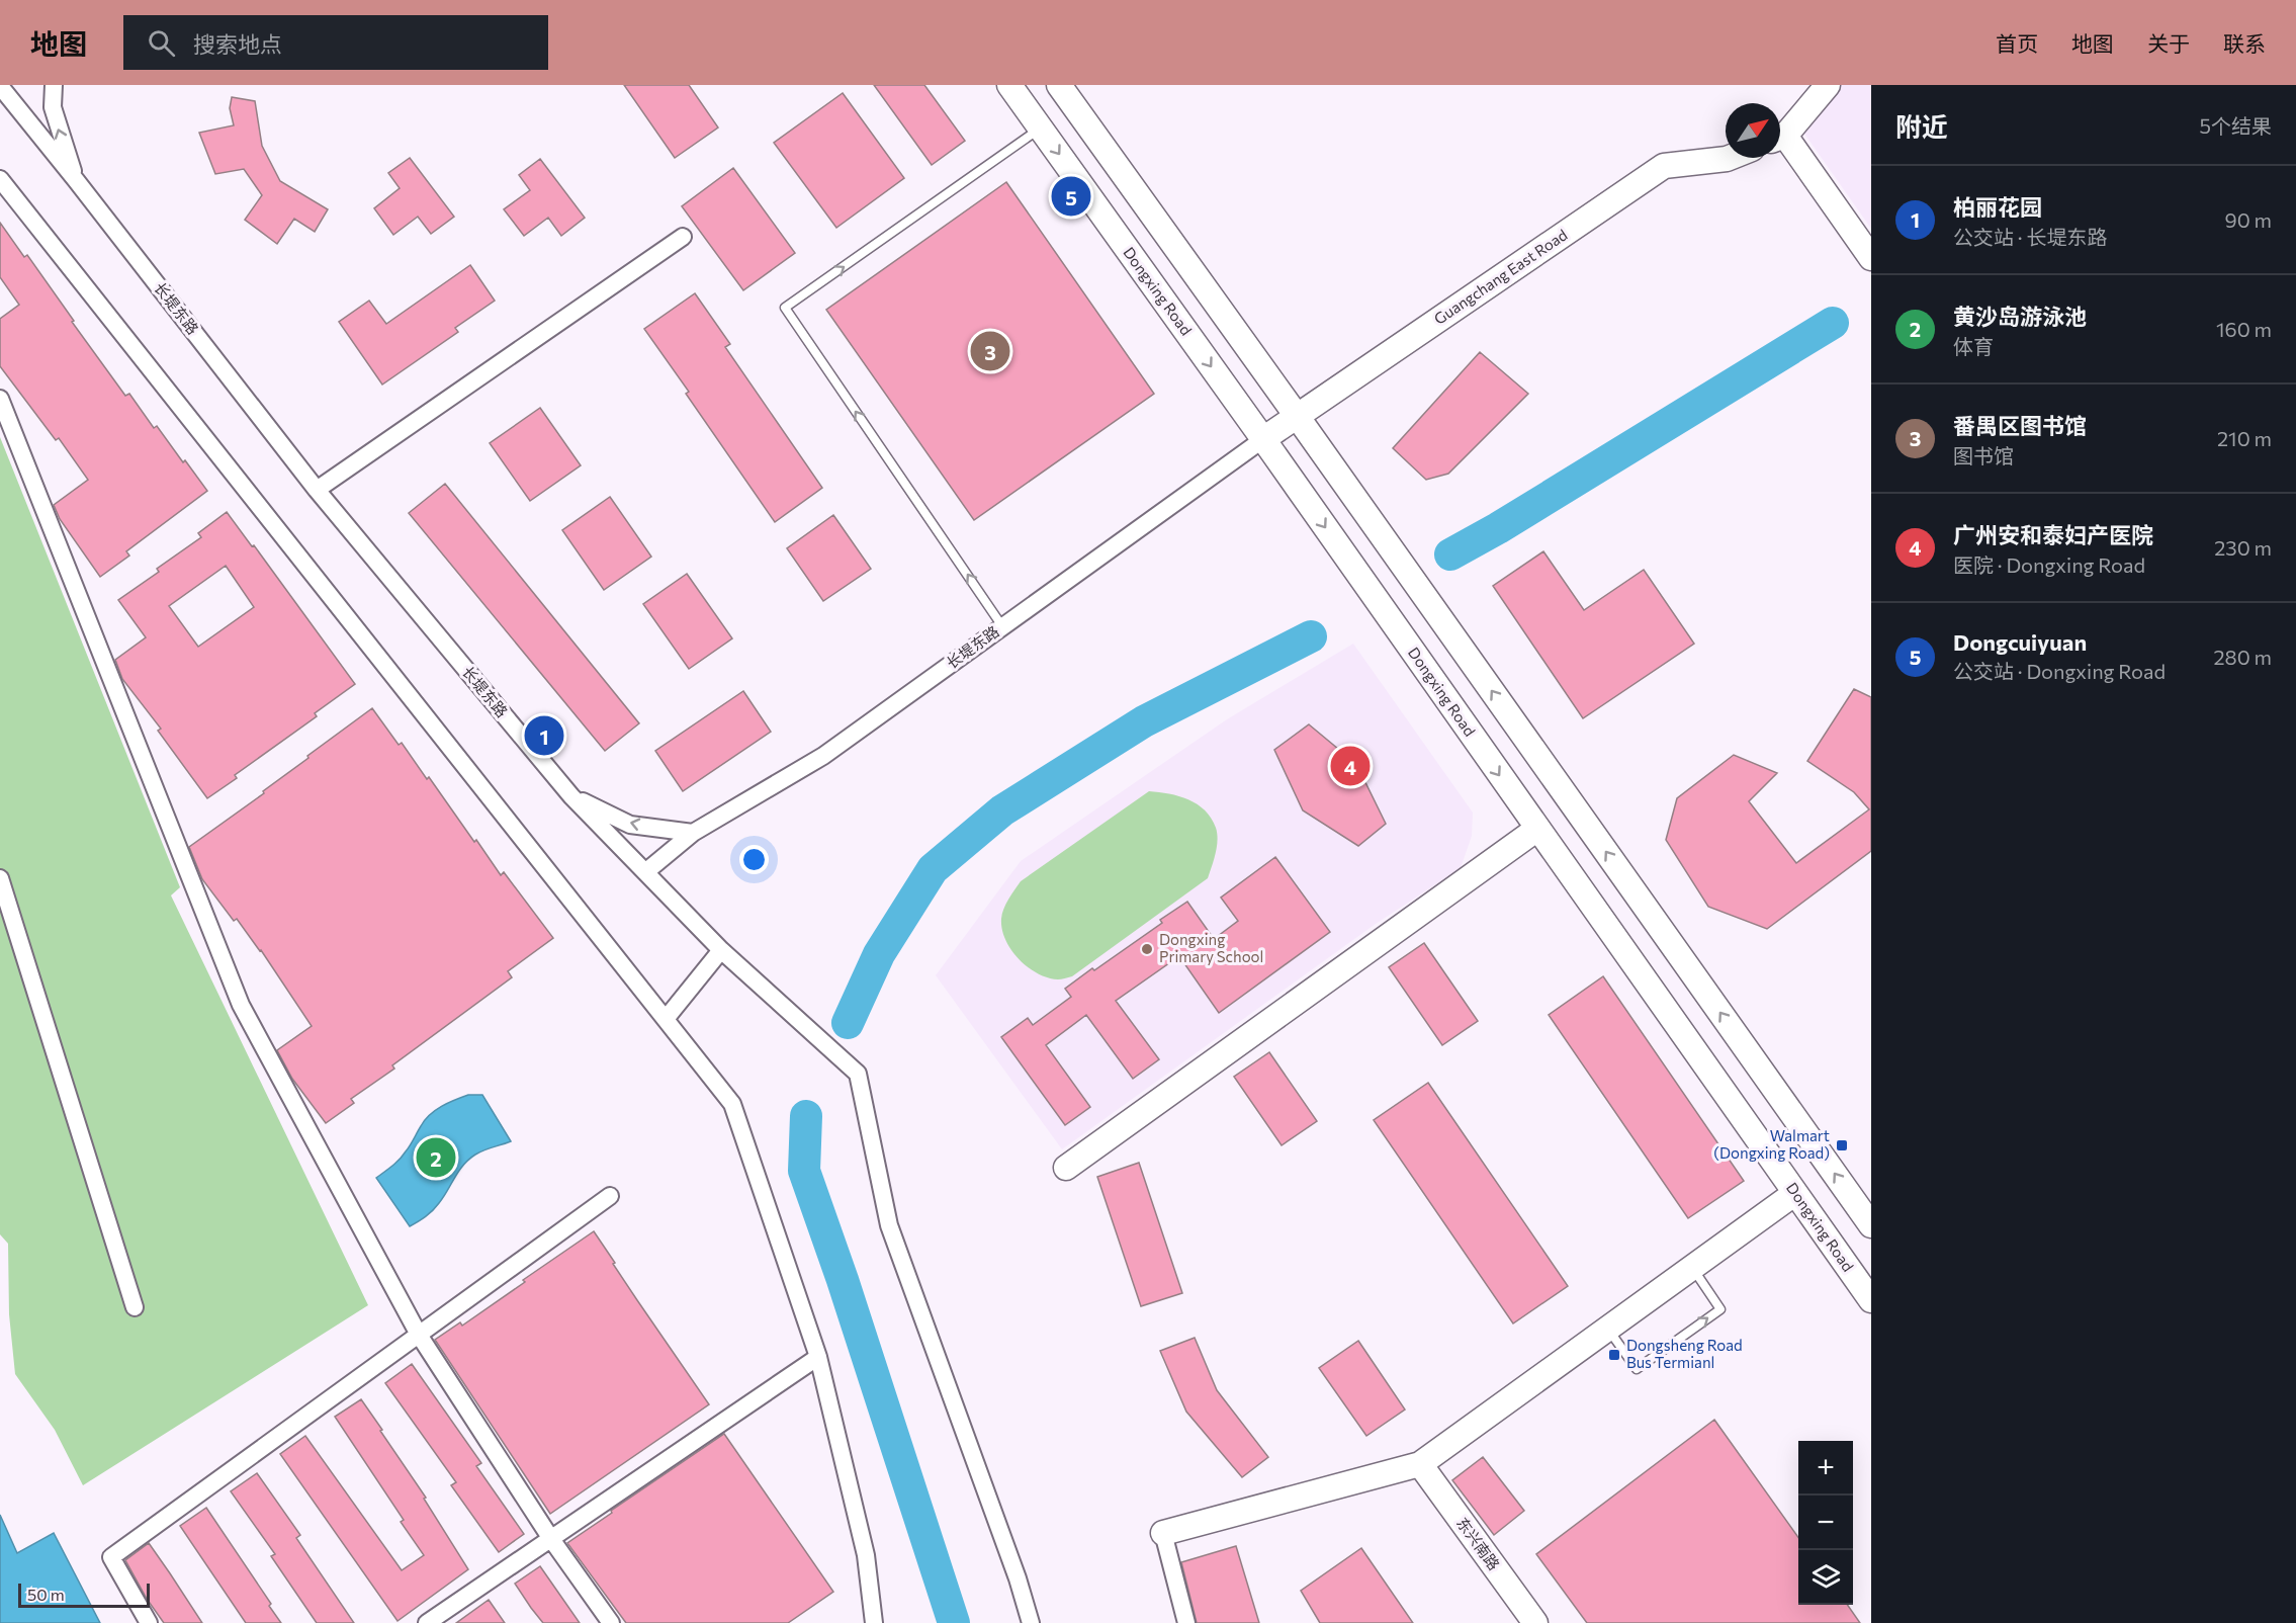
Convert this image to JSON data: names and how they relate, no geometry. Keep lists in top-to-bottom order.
{
  "streets": {
    "main road": ["Guangchang East Road", "Dongxing Road", "东兴南路"],
    "street": ["长堤东路"]
  },
  "crossings": [
    ["Guangchang East Road", "Dongxing Road"],
    ["Guangchang East Road", "长堤东路"],
    ["Dongxing Road", "长堤东路"]
  ],
  "places": {
    "other": ["Dongxing Primary School"],
    "transit": ["Walmart (Dongxing Road)", "Dongsheng Road Bus Termianl"]
  },
  "scale_bar": "50 m",
  "north": "top right",
  "page": {
    "header": "地图",
    "search": "搜索地点",
    "nav": [
      "首页",
      "地图",
      "关于",
      "联系"
    ],
    "heading": ["附近", "5个结果"],
    "list": [
      {
        "mark": "1",
        "name": "柏丽花园",
        "note": "公交站 · 长堤东路",
        "value": "90 m"
      },
      {
        "mark": "2",
        "name": "黄沙岛游泳池",
        "note": "体育",
        "value": "160 m"
      },
      {
        "mark": "3",
        "name": "番禺区图书馆",
        "note": "图书馆",
        "value": "210 m"
      },
      {
        "mark": "4",
        "name": "广州安和泰妇产医院",
        "note": "医院 · Dongxing Road",
        "value": "230 m"
      },
      {
        "mark": "5",
        "name": "Dongcuiyuan",
        "note": "公交站 · Dongxing Road",
        "value": "280 m"
      }
    ],
    "pins": [
      "5",
      "3",
      "1",
      "4",
      "2"
    ],
    "map_buttons": ["+", "−"],
    "scale": "50 m"
  }
}
